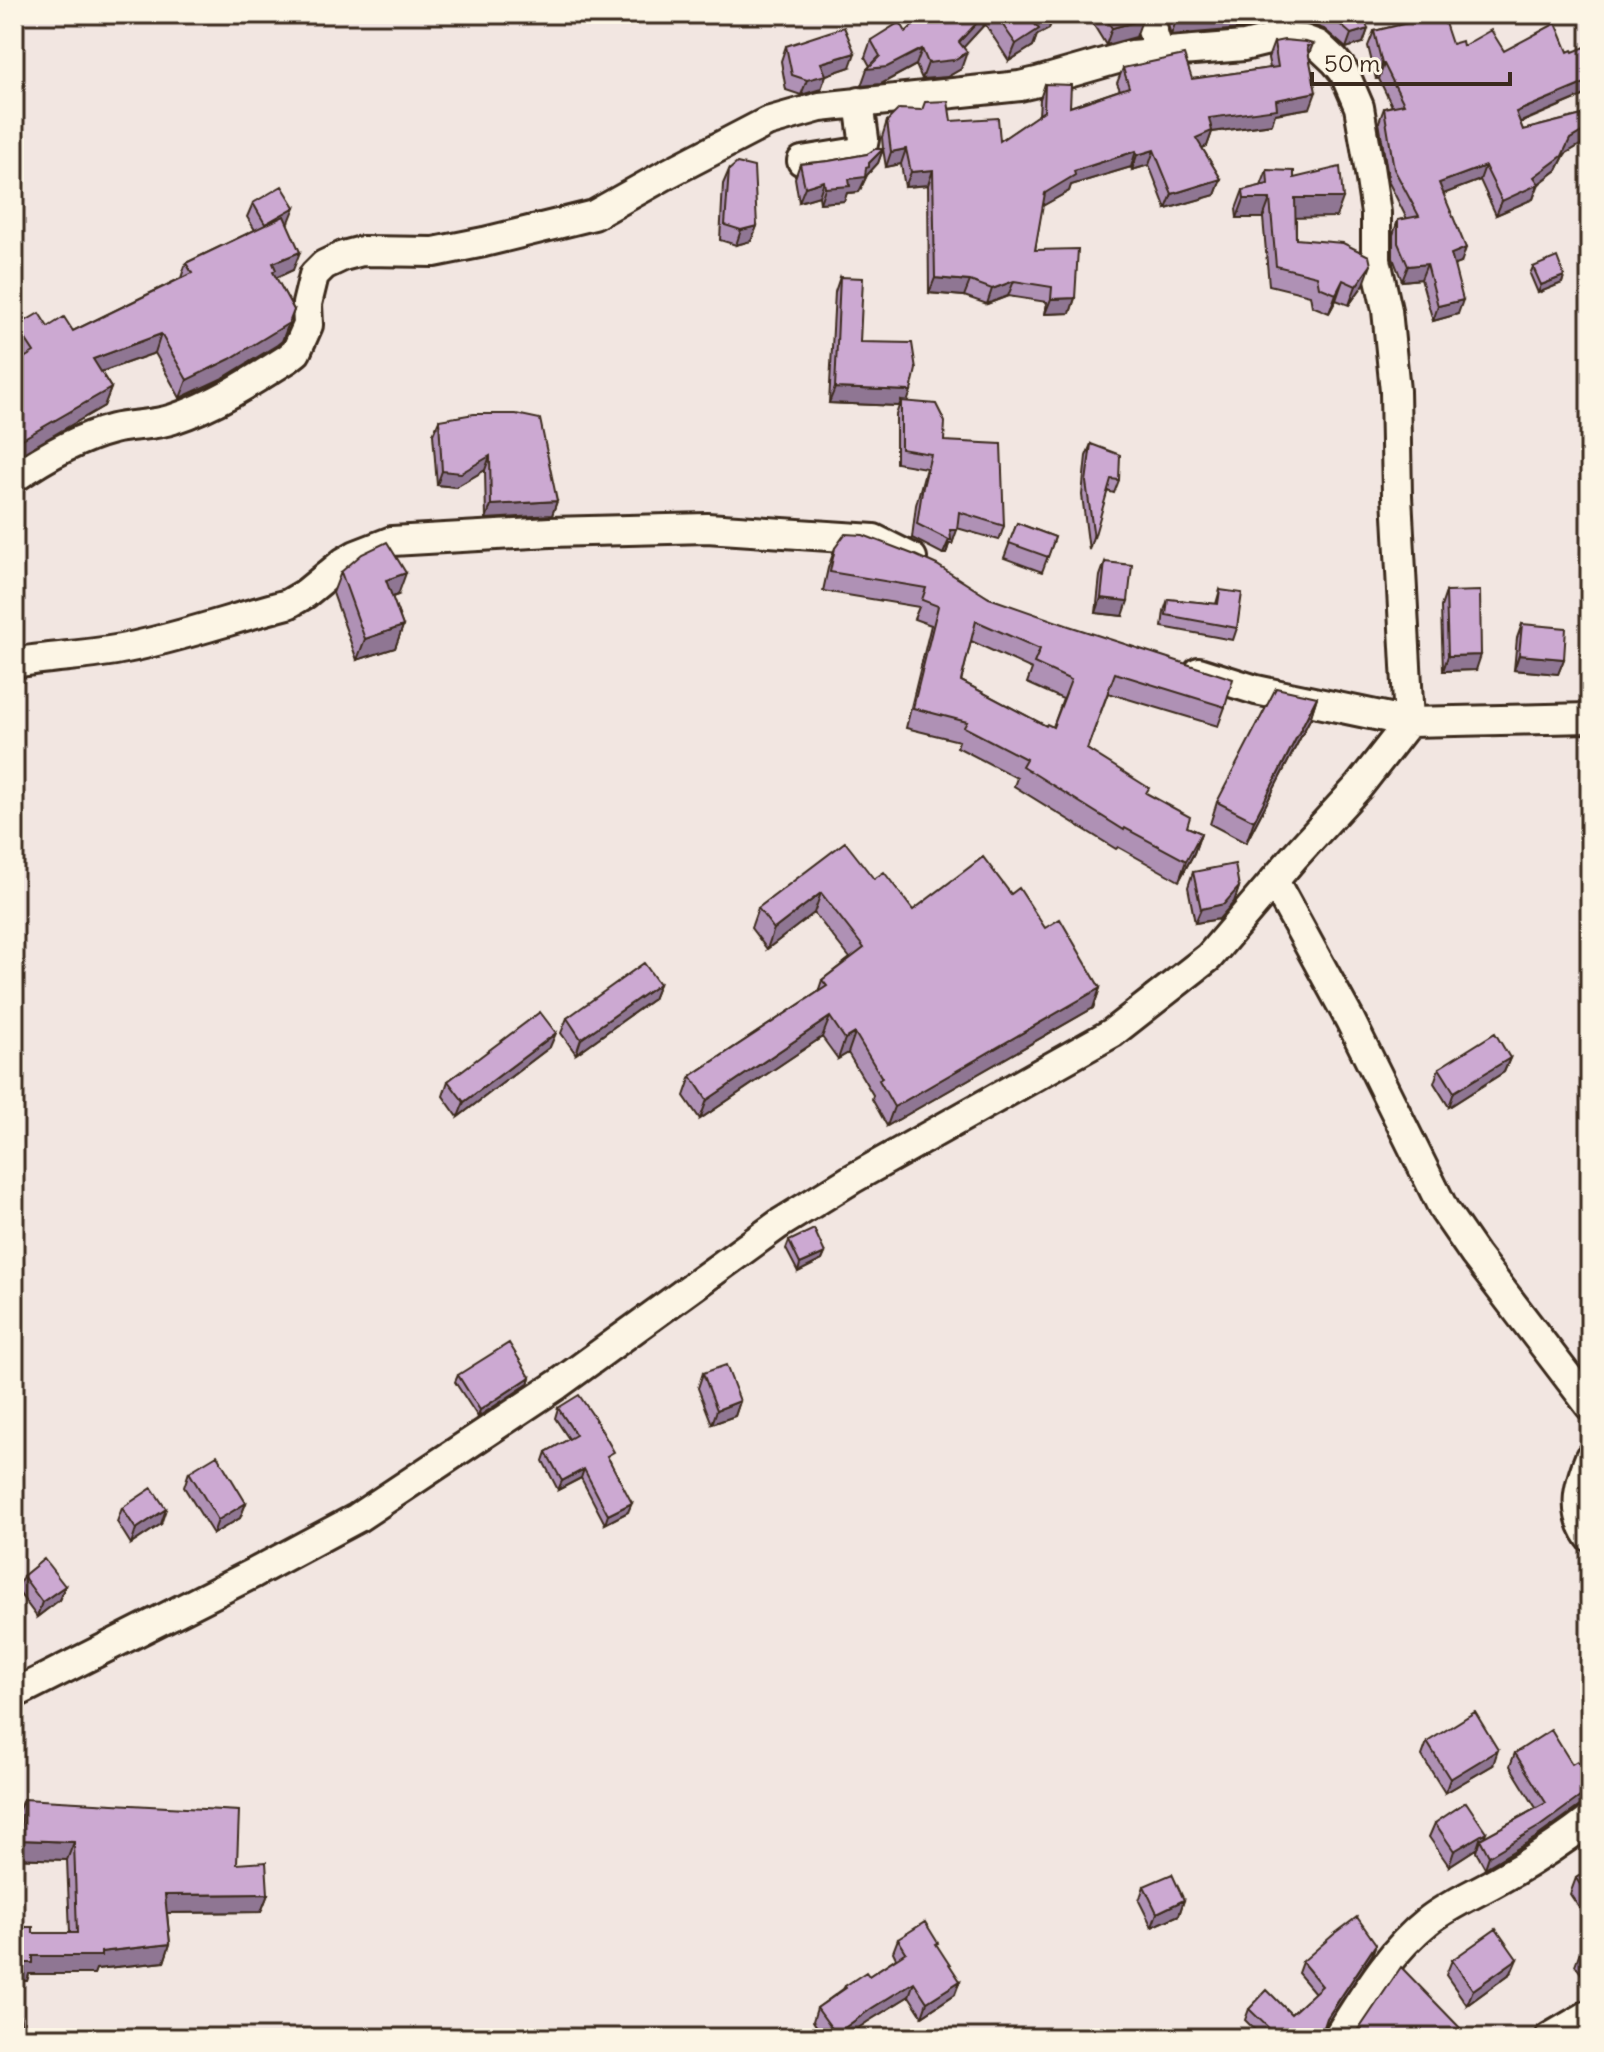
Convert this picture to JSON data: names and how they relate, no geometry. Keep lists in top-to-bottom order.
{
  "scale_bar": "50 m"
}
